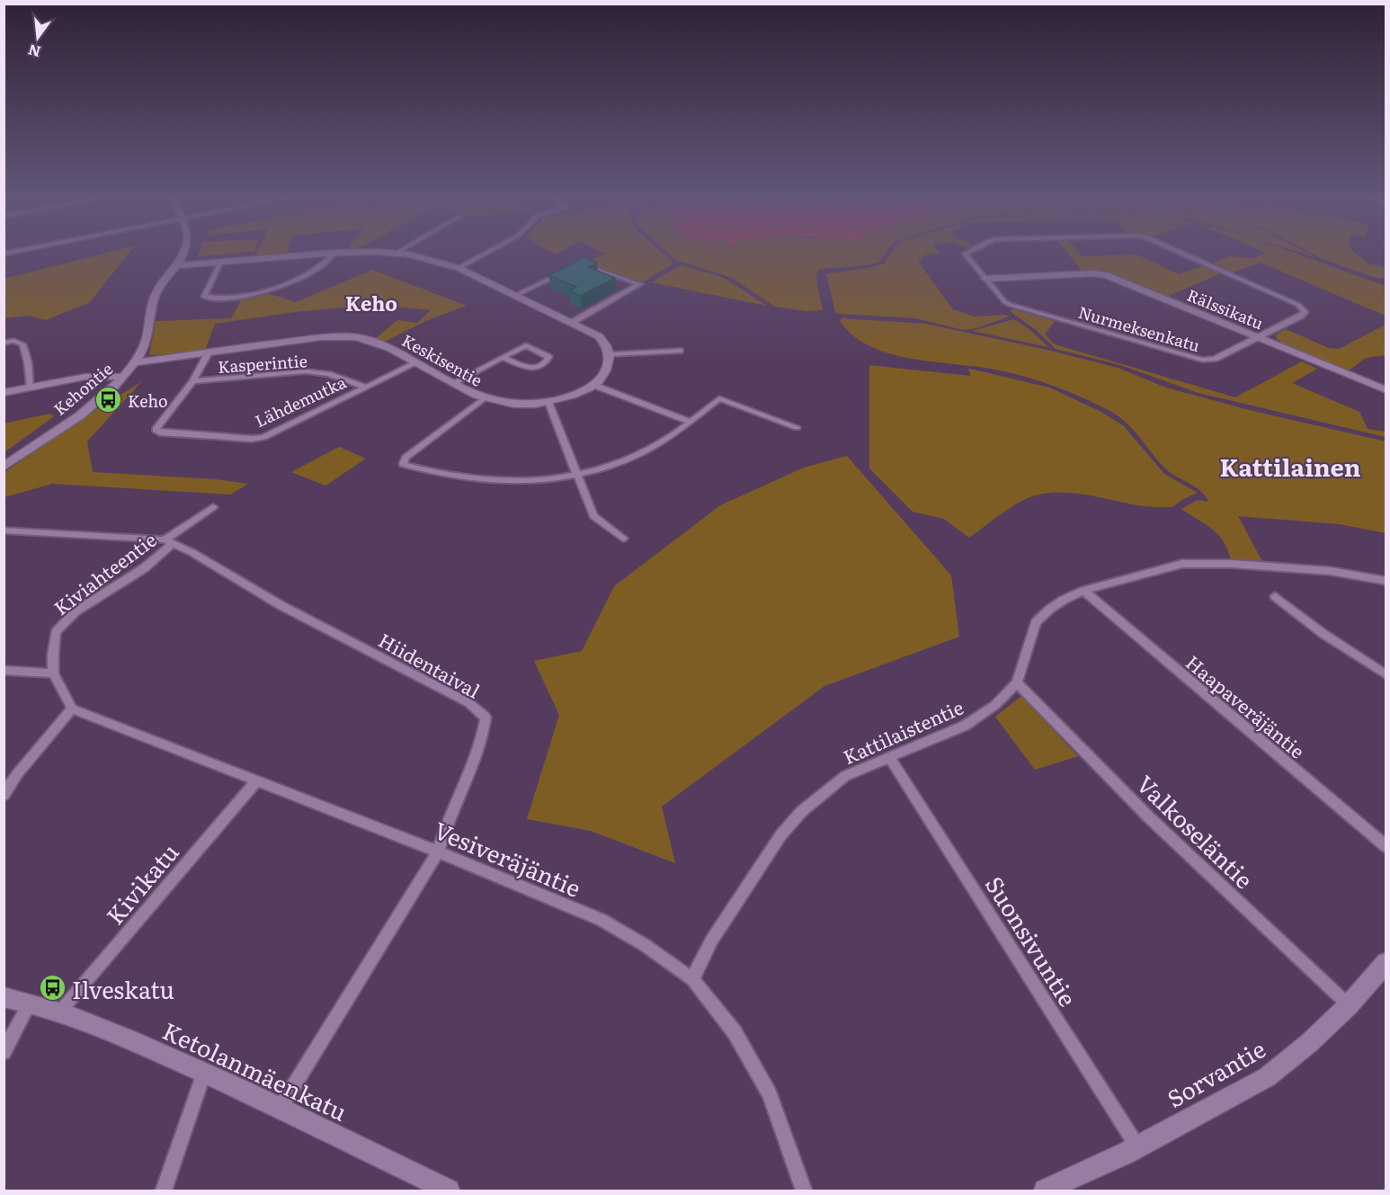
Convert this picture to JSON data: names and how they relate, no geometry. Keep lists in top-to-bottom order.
{
  "streets": {
    "street": [
      "Rälssikatu",
      "Nurmeksenkatu",
      "Keskisentie",
      "Kasperintie",
      "Kehontie",
      "Lähdemutka",
      "Kiviahteentie",
      "Hiidentaival",
      "Haapaveräjäntie",
      "Kattilaistentie",
      "Valkoseläntie",
      "Vesiveräjäntie",
      "Kivikatu",
      "Suonsivuntie",
      "Ketolanmäenkatu",
      "Sorvantie"
    ]
  },
  "crossings": [
    ["Rälssikatu", "Nurmeksenkatu"],
    ["Keskisentie", "Kehontie"],
    ["Keskisentie", "Lähdemutka"],
    ["Kasperintie", "Lähdemutka"],
    ["Kiviahteentie", "Hiidentaival"],
    ["Kiviahteentie", "Vesiveräjäntie"],
    ["Hiidentaival", "Vesiveräjäntie"],
    ["Hiidentaival", "Ketolanmäenkatu"],
    ["Haapaveräjäntie", "Kattilaistentie"],
    ["Kattilaistentie", "Valkoseläntie"],
    ["Kattilaistentie", "Vesiveräjäntie"],
    ["Kattilaistentie", "Suonsivuntie"],
    ["Valkoseläntie", "Sorvantie"],
    ["Vesiveräjäntie", "Kivikatu"],
    ["Kivikatu", "Ketolanmäenkatu"],
    ["Suonsivuntie", "Sorvantie"]
  ],
  "districts": ["Keho", "Kattilainen"],
  "places": {
    "bus stop": ["Keho", "Ilveskatu"]
  },
  "north": "bottom"
}
